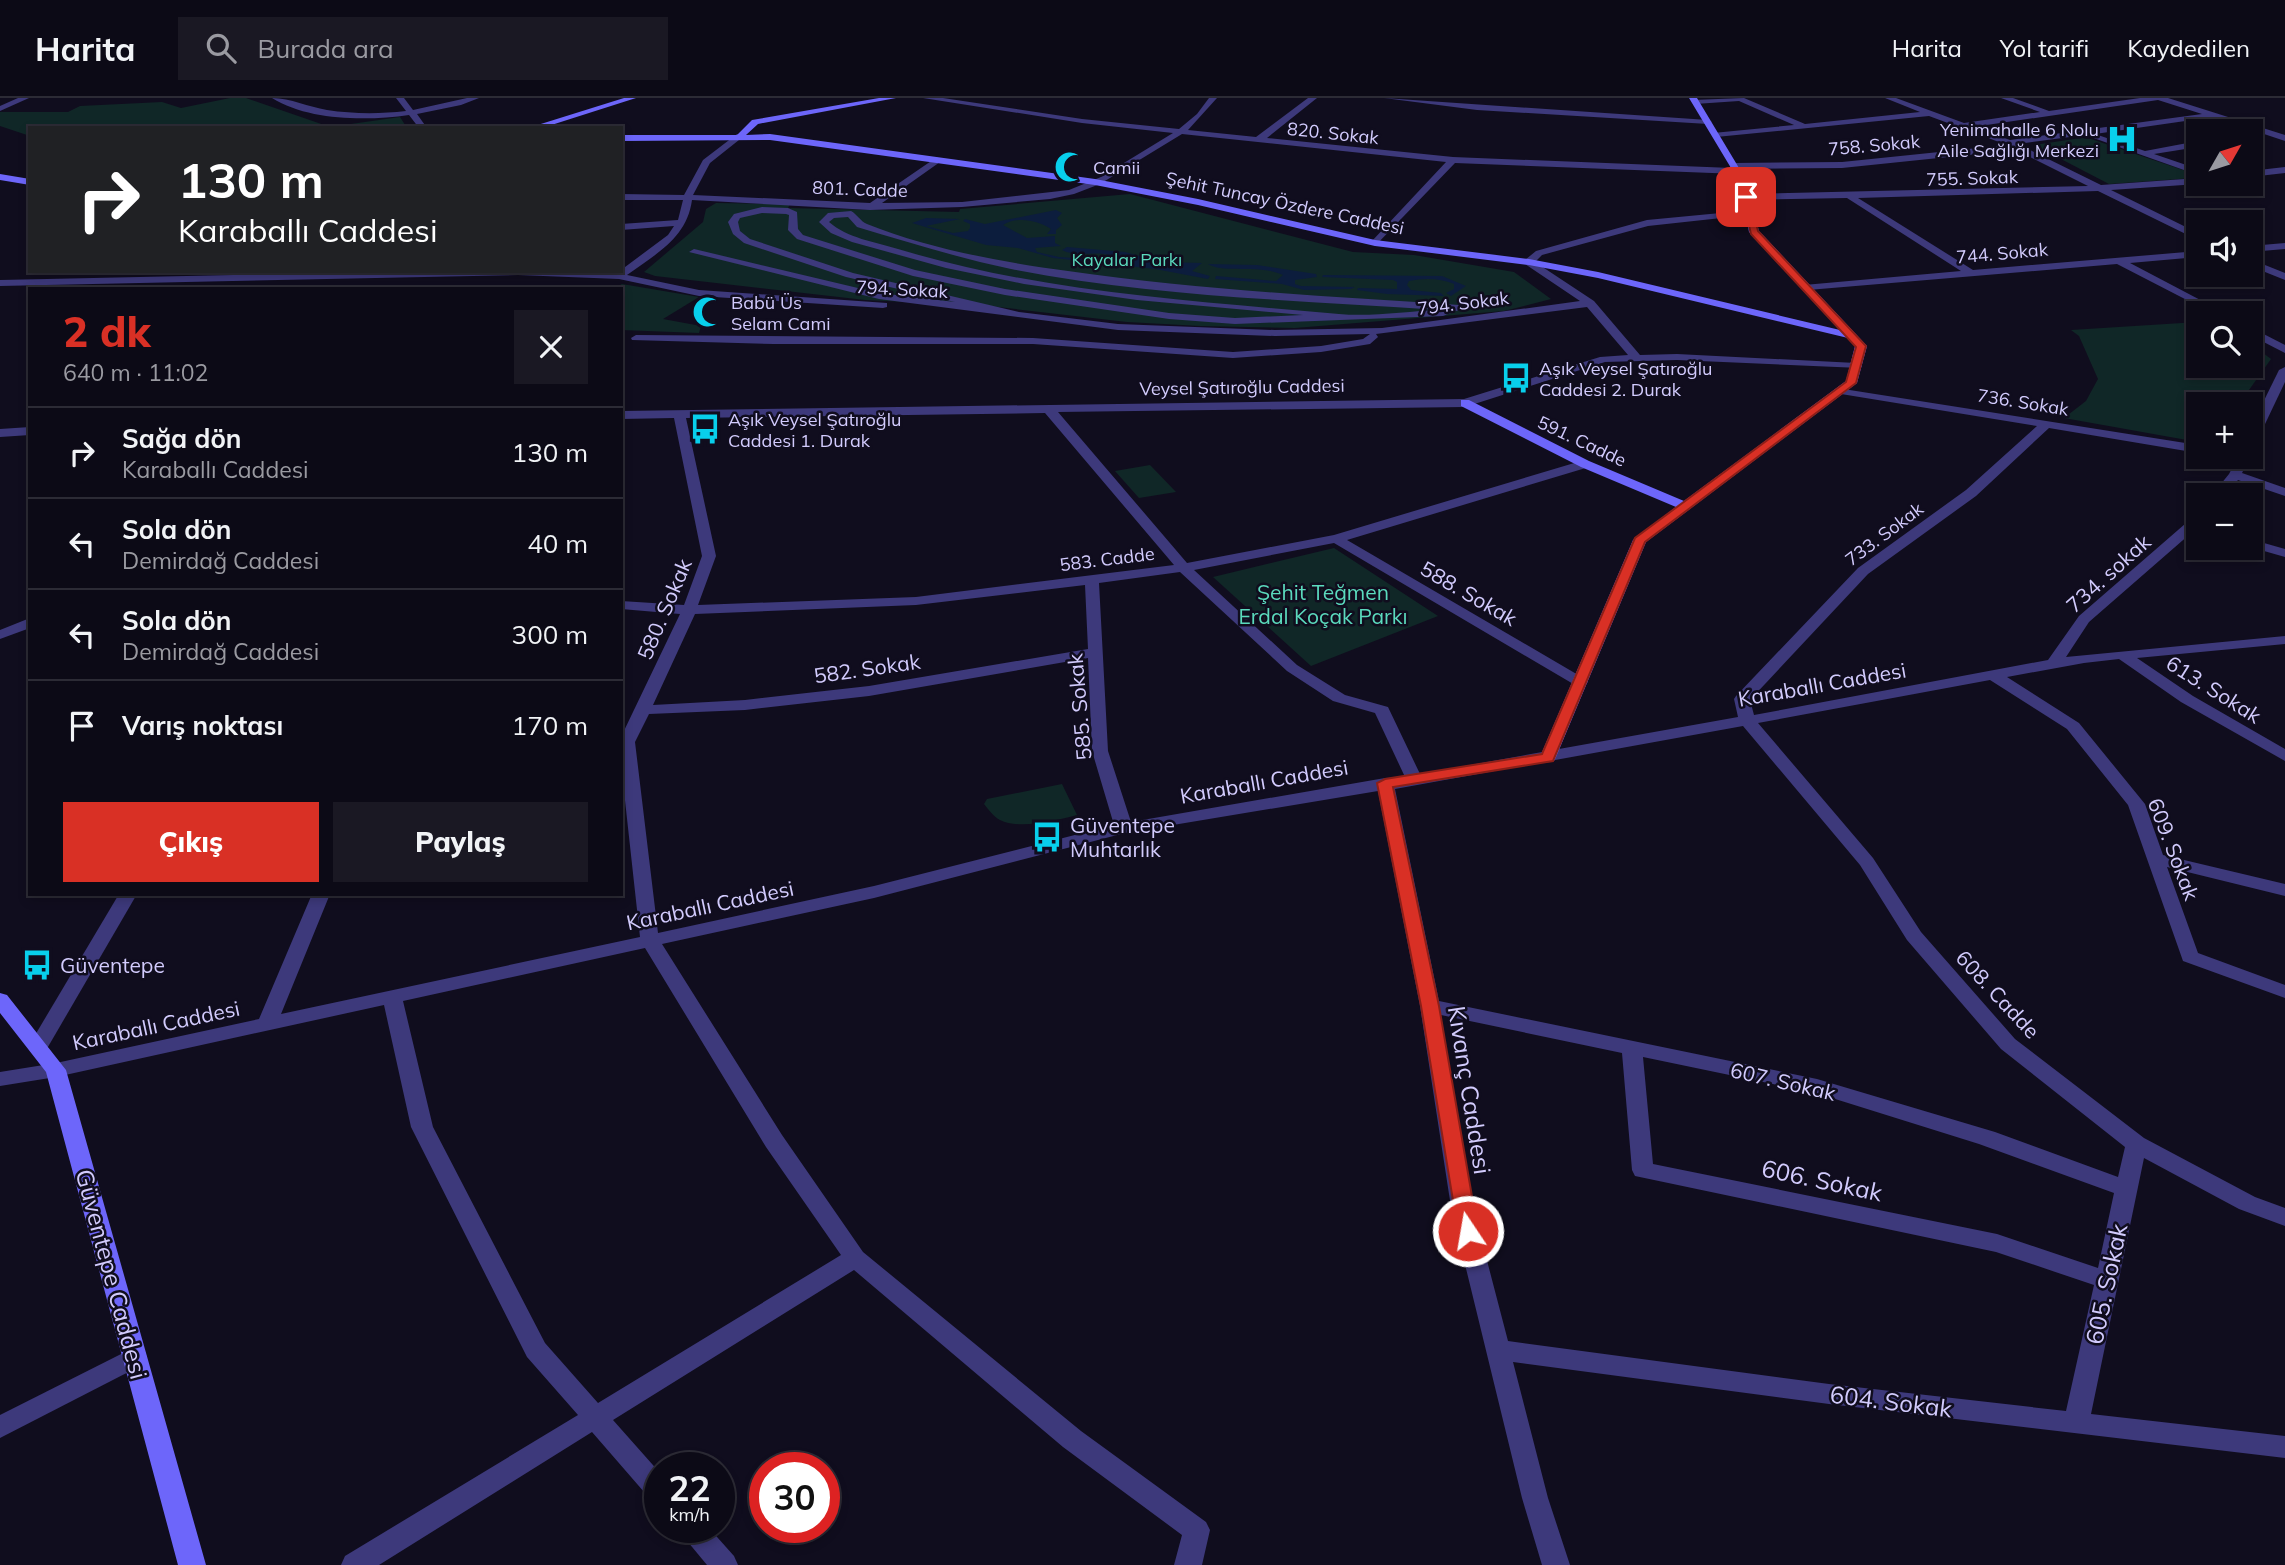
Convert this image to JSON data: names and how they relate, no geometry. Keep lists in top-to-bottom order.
{
  "streets": {
    "street": [
      "820. Sokak",
      "758. Sokak",
      "755. Sokak",
      "801. Cadde",
      "Şehit Tuncay Özdere Caddesi",
      "744. Sokak",
      "794. Sokak",
      "Veysel Şatıroğlu Caddesi",
      "736. Sokak",
      "591. Cadde",
      "733. Sokak",
      "583. Cadde",
      "734. sokak",
      "588. Sokak",
      "580. Sokak",
      "582. Sokak",
      "Karaballı Caddesi",
      "613. Sokak",
      "585. Sokak",
      "609. Sokak",
      "608. Cadde",
      "607. Sokak",
      "Kıvanç Caddesi",
      "606. Sokak",
      "Güventepe Caddesi",
      "605. Sokak",
      "604. Sokak"
    ]
  },
  "crossings": [
    ["820. Sokak", "758. Sokak"],
    ["820. Sokak", "801. Cadde"],
    ["801. Cadde", "Şehit Tuncay Özdere Caddesi"],
    ["Veysel Şatıroğlu Caddesi", "591. Cadde"],
    ["Veysel Şatıroğlu Caddesi", "580. Sokak"],
    ["736. Sokak", "733. Sokak"],
    ["591. Cadde", "583. Cadde"],
    ["733. Sokak", "Karaballı Caddesi"],
    ["733. Sokak", "608. Cadde"],
    ["583. Cadde", "588. Sokak"],
    ["583. Cadde", "580. Sokak"],
    ["583. Cadde", "585. Sokak"],
    ["734. sokak", "Karaballı Caddesi"],
    ["580. Sokak", "582. Sokak"],
    ["580. Sokak", "Karaballı Caddesi"],
    ["582. Sokak", "585. Sokak"],
    ["Karaballı Caddesi", "613. Sokak"],
    ["Karaballı Caddesi", "585. Sokak"],
    ["Karaballı Caddesi", "609. Sokak"],
    ["Karaballı Caddesi", "608. Cadde"],
    ["Karaballı Caddesi", "Kıvanç Caddesi"],
    ["Karaballı Caddesi", "Güventepe Caddesi"],
    ["608. Cadde", "605. Sokak"],
    ["607. Sokak", "Kıvanç Caddesi"],
    ["607. Sokak", "606. Sokak"],
    ["607. Sokak", "605. Sokak"],
    ["Kıvanç Caddesi", "604. Sokak"],
    ["606. Sokak", "605. Sokak"],
    ["605. Sokak", "604. Sokak"]
  ],
  "parks": ["Kayalar Parkı", "Şehit Teğmen Erdal Koçak Parkı"],
  "places": {
    "hospital": ["Yenimahalle 6 Nolu Aile Sağlığı Merkezi"],
    "mosque": ["Camii", "Babü Üs Selam Cami"],
    "bus stop": [
      "Aşık Veysel Şatıroğlu Caddesi 2. Durak",
      "Aşık Veysel Şatıroğlu Caddesi 1. Durak",
      "Güventepe Muhtarlık",
      "Güventepe"
    ]
  },
  "north": "top right",
  "page": {
    "header": "Harita",
    "search": "Burada ara",
    "nav": ["Harita", "Yol tarifi", "Kaydedilen"],
    "map_buttons": ["+", "−"],
    "turn": ["130 m", "Karaballı Caddesi"],
    "heading": ["2 dk", "640 m · 11:02"],
    "list": [
      {
        "name": "Sağa dön",
        "note": "Karaballı Caddesi",
        "value": "130 m"
      },
      {
        "name": "Sola dön",
        "note": "Demirdağ Caddesi",
        "value": "40 m"
      },
      {
        "name": "Sola dön",
        "note": "Demirdağ Caddesi",
        "value": "300 m"
      },
      {
        "name": "Varış noktası",
        "value": "170 m"
      }
    ],
    "buttons": ["Çıkış", "Paylaş"],
    "speed": "22 km/h",
    "limit": "30"
  }
}
